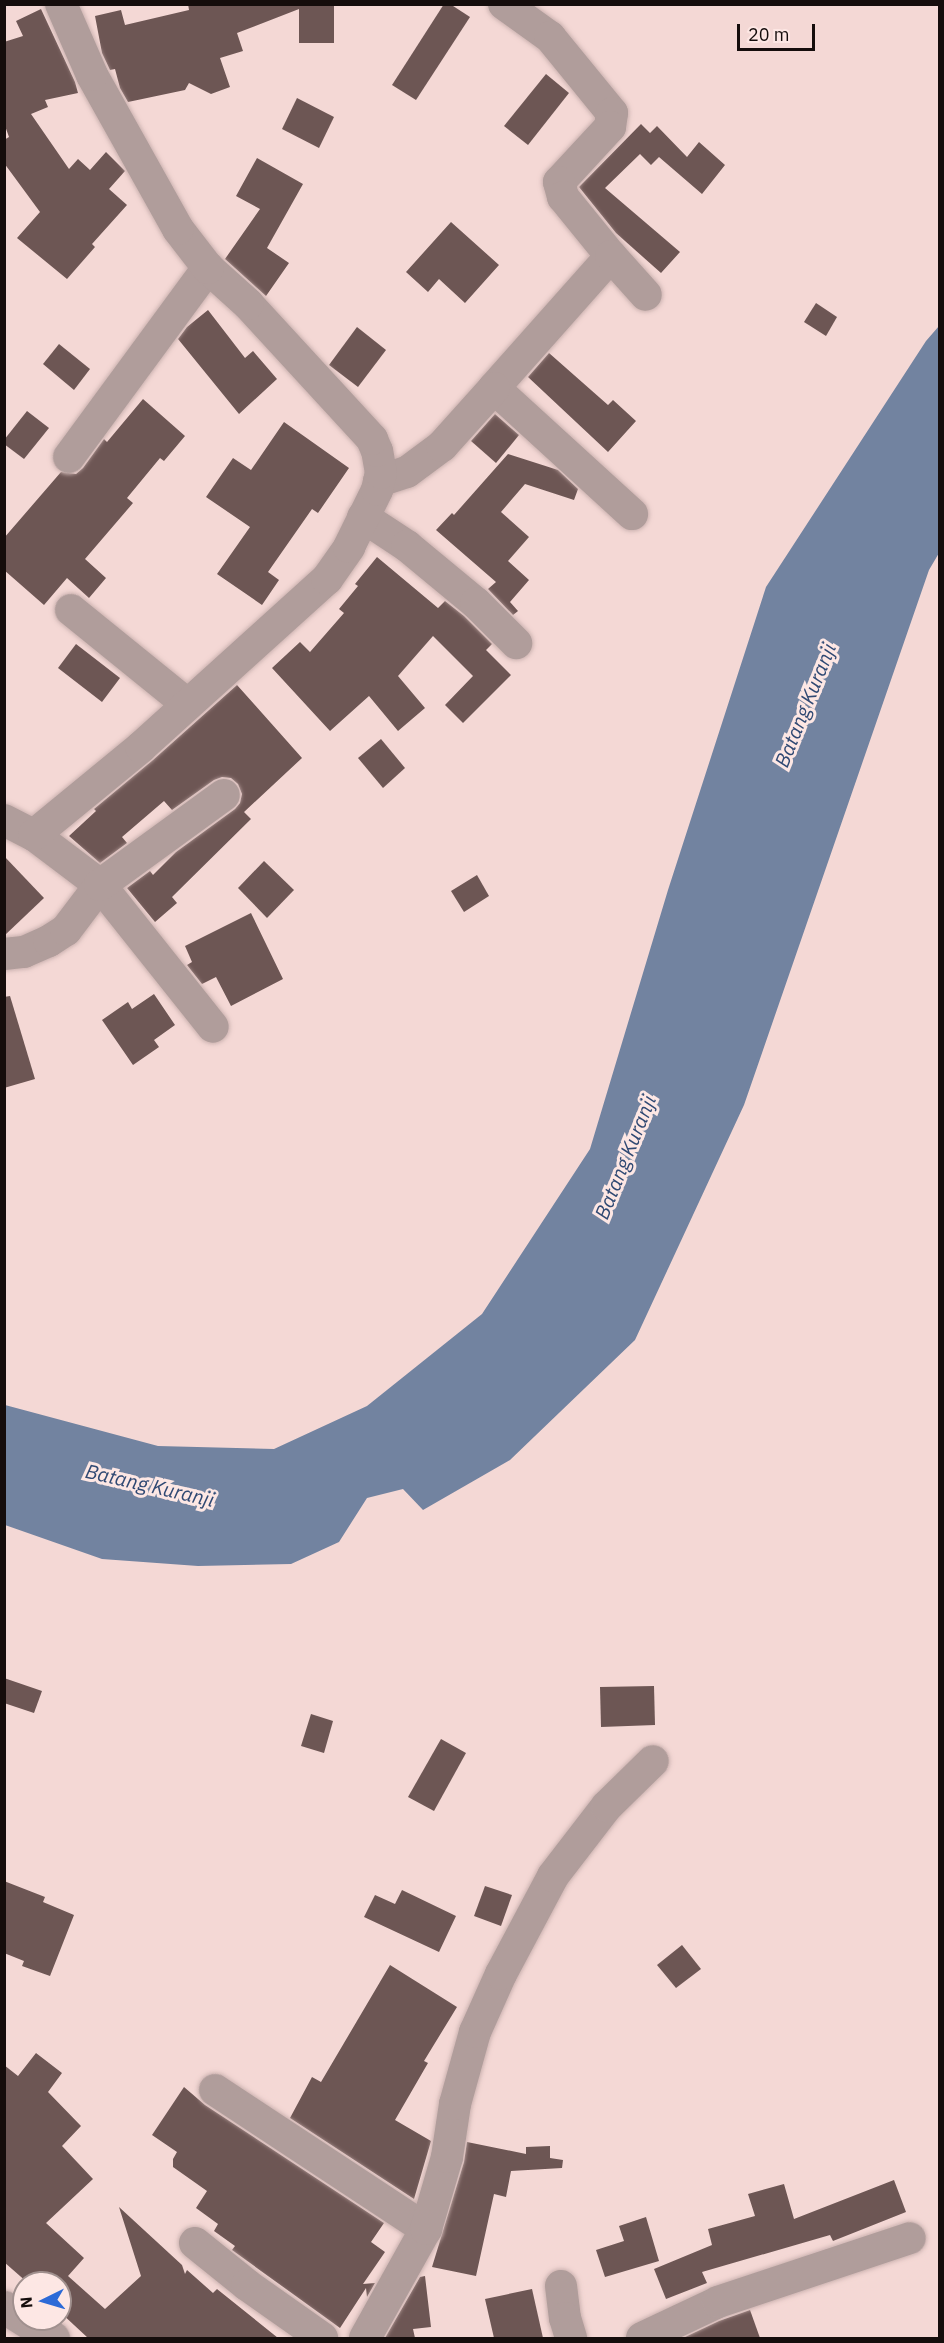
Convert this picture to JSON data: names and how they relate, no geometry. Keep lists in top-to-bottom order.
{
  "water": ["Batang Kuranji"],
  "scale_bar": "20 m",
  "north": "left"
}
